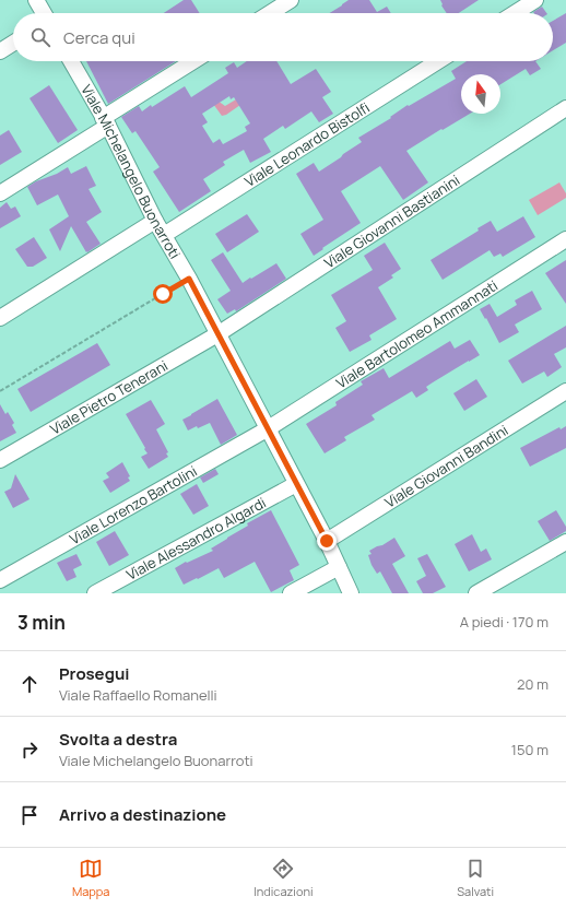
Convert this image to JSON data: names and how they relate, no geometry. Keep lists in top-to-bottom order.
{
  "streets": {
    "street": [
      "Viale Leonardo Bistolfi",
      "Viale Michelangelo Buonarroti",
      "Viale Giovanni Bastianini",
      "Viale Bartolomeo Ammannati",
      "Viale Pietro Tenerani",
      "Viale Giovanni Bandini",
      "Viale Lorenzo Bartolini",
      "Viale Alessandro Algardi"
    ]
  },
  "crossings": [
    ["Viale Leonardo Bistolfi", "Viale Michelangelo Buonarroti"],
    ["Viale Michelangelo Buonarroti", "Viale Giovanni Bastianini"],
    ["Viale Michelangelo Buonarroti", "Viale Bartolomeo Ammannati"],
    ["Viale Michelangelo Buonarroti", "Viale Pietro Tenerani"],
    ["Viale Michelangelo Buonarroti", "Viale Giovanni Bandini"],
    ["Viale Michelangelo Buonarroti", "Viale Lorenzo Bartolini"],
    ["Viale Michelangelo Buonarroti", "Viale Alessandro Algardi"],
    ["Viale Giovanni Bastianini", "Viale Pietro Tenerani"],
    ["Viale Bartolomeo Ammannati", "Viale Lorenzo Bartolini"]
  ],
  "north": "top",
  "page": {
    "search": "Cerca qui",
    "heading": ["3 min", "A piedi · 170 m"],
    "list": [
      ["Prosegui", "Viale Raffaello Romanelli", "20 m"],
      ["Svolta a destra", "Viale Michelangelo Buonarroti", "150 m"],
      "Arrivo a destinazione"
    ],
    "nav": ["Mappa", "Indicazioni", "Salvati"]
  }
}
